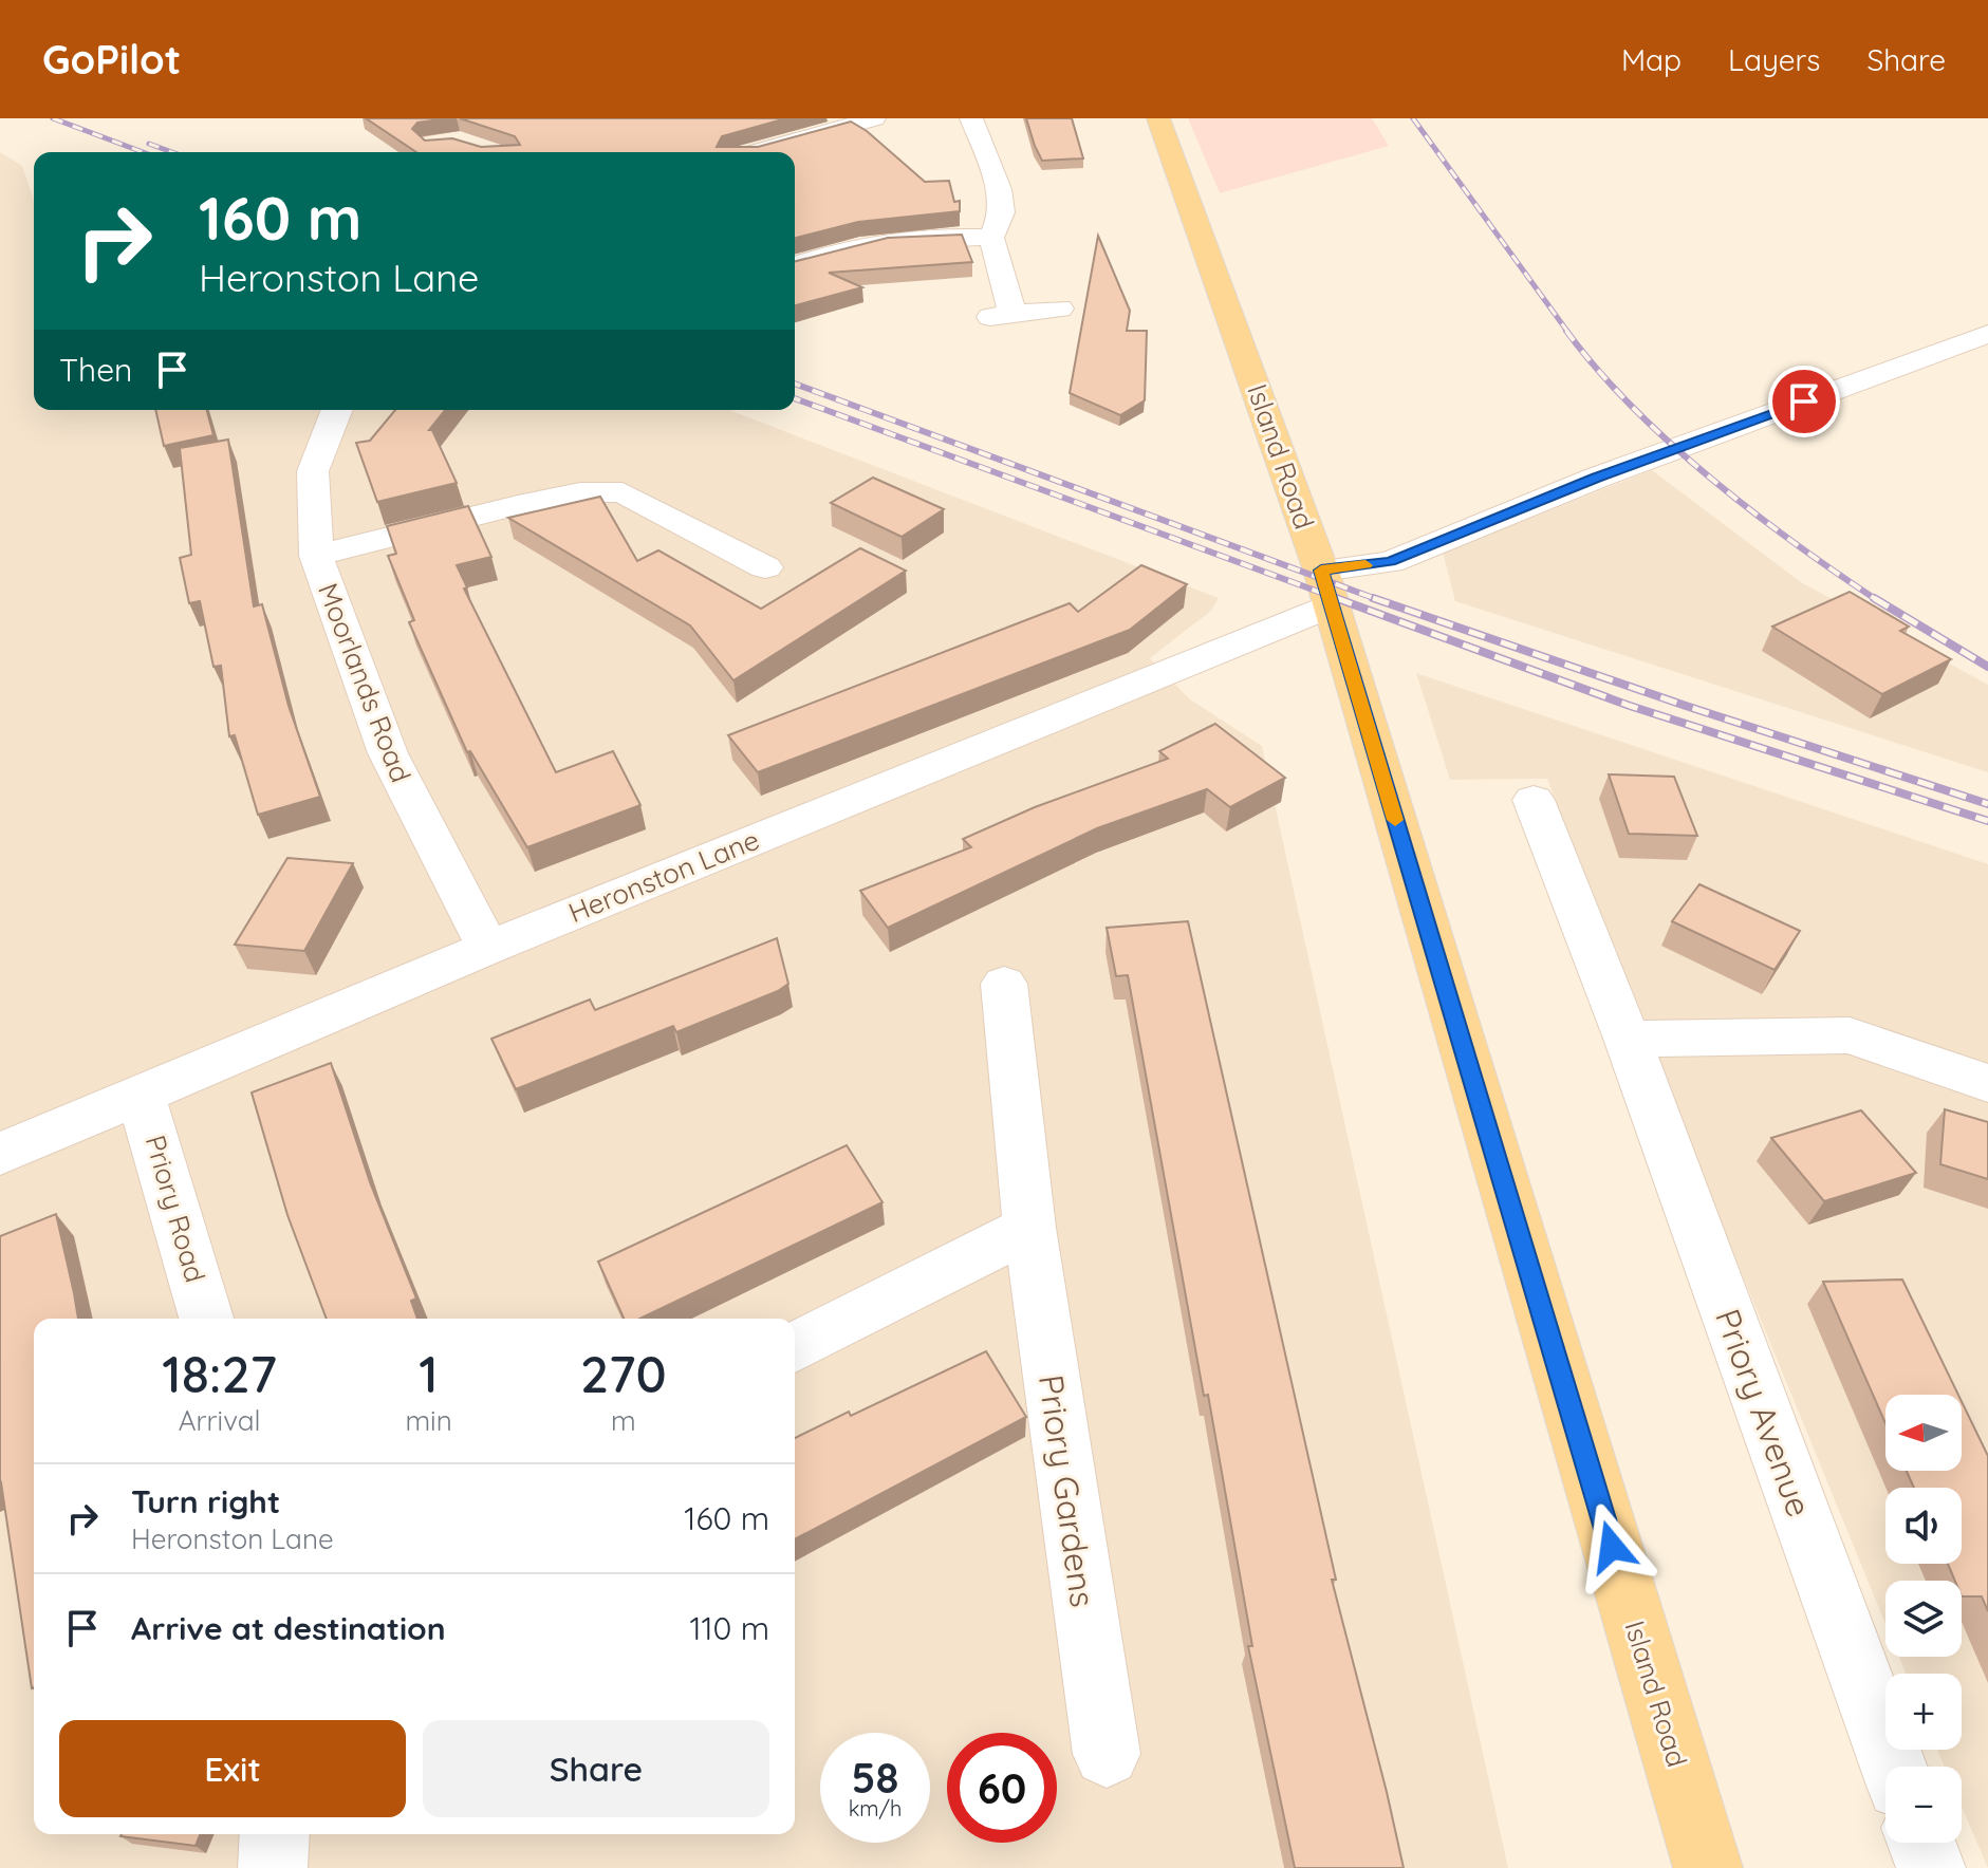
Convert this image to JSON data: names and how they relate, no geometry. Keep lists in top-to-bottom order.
{
  "streets": {
    "main road": ["Island Road"],
    "street": [
      "Moorlands Road",
      "Heronston Lane",
      "Priory Road",
      "Priory Avenue",
      "Priory Gardens"
    ]
  },
  "crossings": [
    ["Island Road", "Heronston Lane"],
    ["Moorlands Road", "Heronston Lane"],
    ["Heronston Lane", "Priory Road"]
  ],
  "north": "left",
  "page": {
    "header": "GoPilot",
    "nav": ["Map", "Layers", "Share"],
    "turn": ["160 m", "Heronston Lane"],
    "then": "Then",
    "eta": [
      "18:27",
      "Arrival",
      "1",
      "min",
      "270",
      "m"
    ],
    "map_buttons": ["+", "−"],
    "list": [
      {
        "name": "Turn right",
        "note": "Heronston Lane",
        "value": "160 m"
      },
      {
        "name": "Arrive at destination",
        "value": "110 m"
      }
    ],
    "buttons": ["Exit", "Share"],
    "speed": "58 km/h",
    "limit": "60"
  }
}
